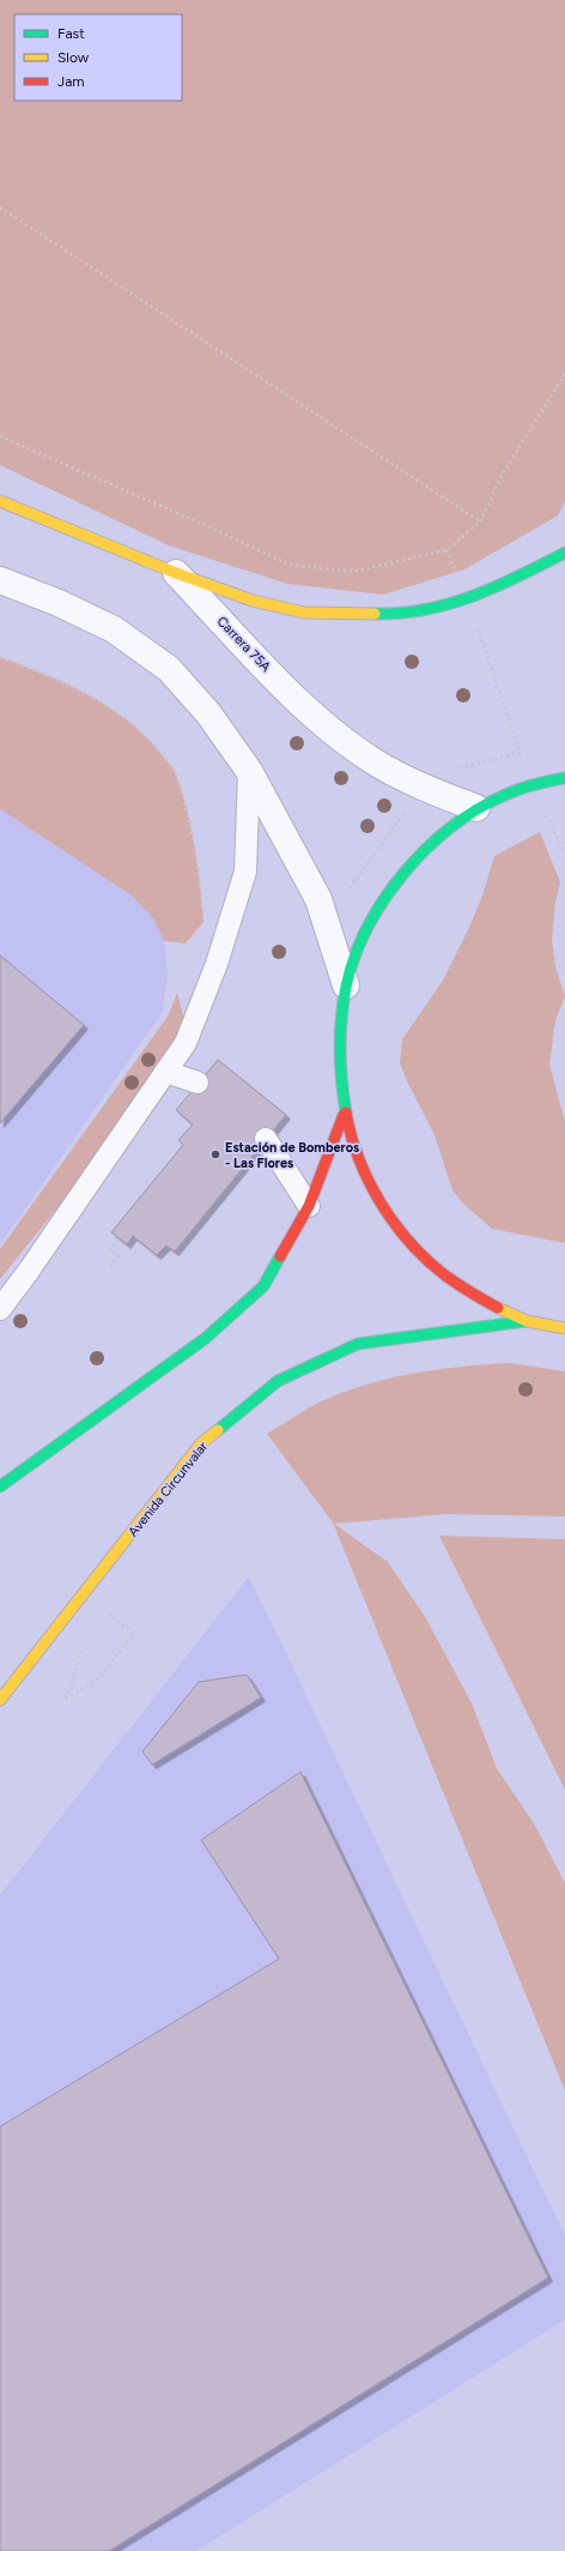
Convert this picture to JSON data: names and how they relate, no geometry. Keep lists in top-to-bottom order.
{
  "streets": {
    "main road": ["Carrera 75A", "Avenida Circunvalar"]
  },
  "places": ["Estación de Bomberos - Las Flores"],
  "legend": ["Fast", "Slow", "Jam"]
}
